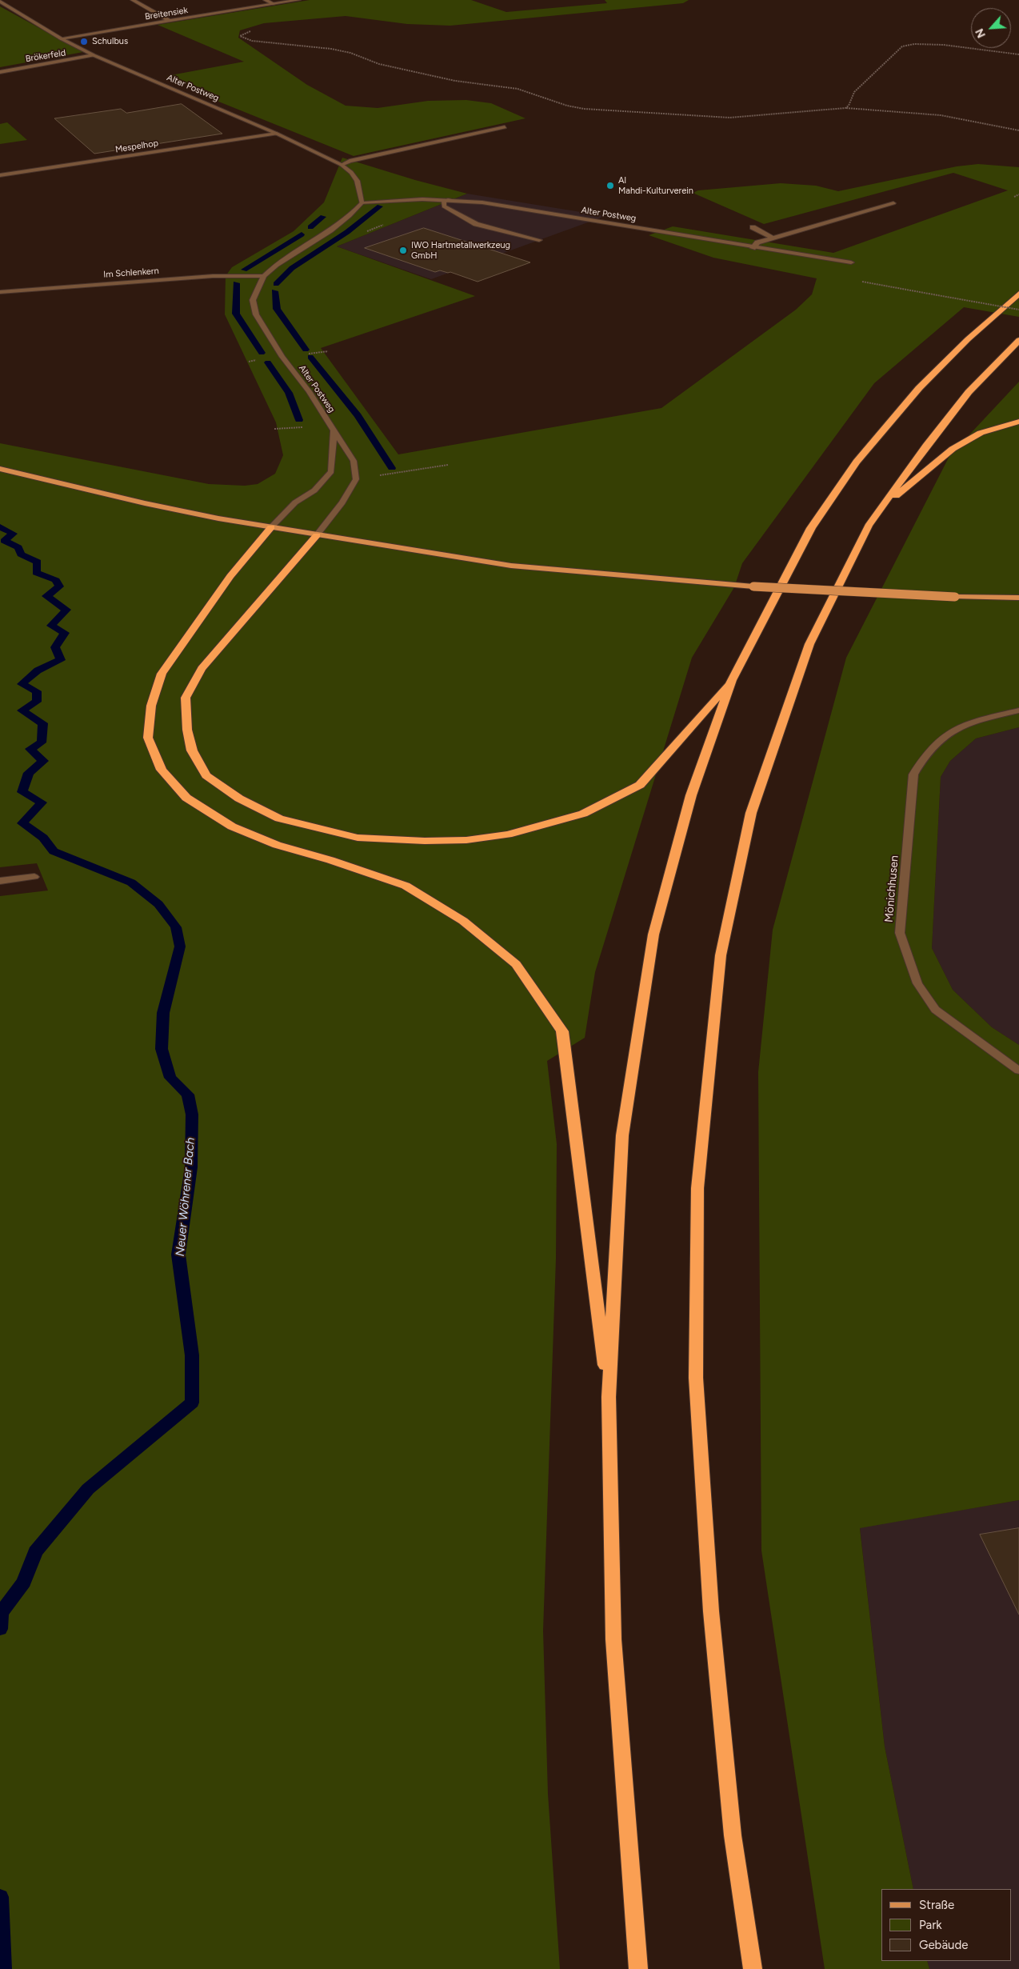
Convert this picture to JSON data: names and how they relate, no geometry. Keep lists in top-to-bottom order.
{
  "streets": {
    "street": [
      "Breitensiek",
      "Brökerfeld",
      "Alter Postweg",
      "Mespelhop",
      "Im Schlenkern",
      "Mönichhusen"
    ]
  },
  "crossings": [
    ["Breitensiek", "Alter Postweg"],
    ["Brökerfeld", "Alter Postweg"],
    ["Alter Postweg", "Mespelhop"],
    ["Alter Postweg", "Im Schlenkern"]
  ],
  "water": ["Neuer Wöhrener Bach"],
  "places": ["Schulbus", "Al Mahdi-Kulturverein", "IWO Hartmetallwerkzeug GmbH"],
  "legend": ["Straße", "Park", "Gebäude"],
  "north": "bottom left"
}
